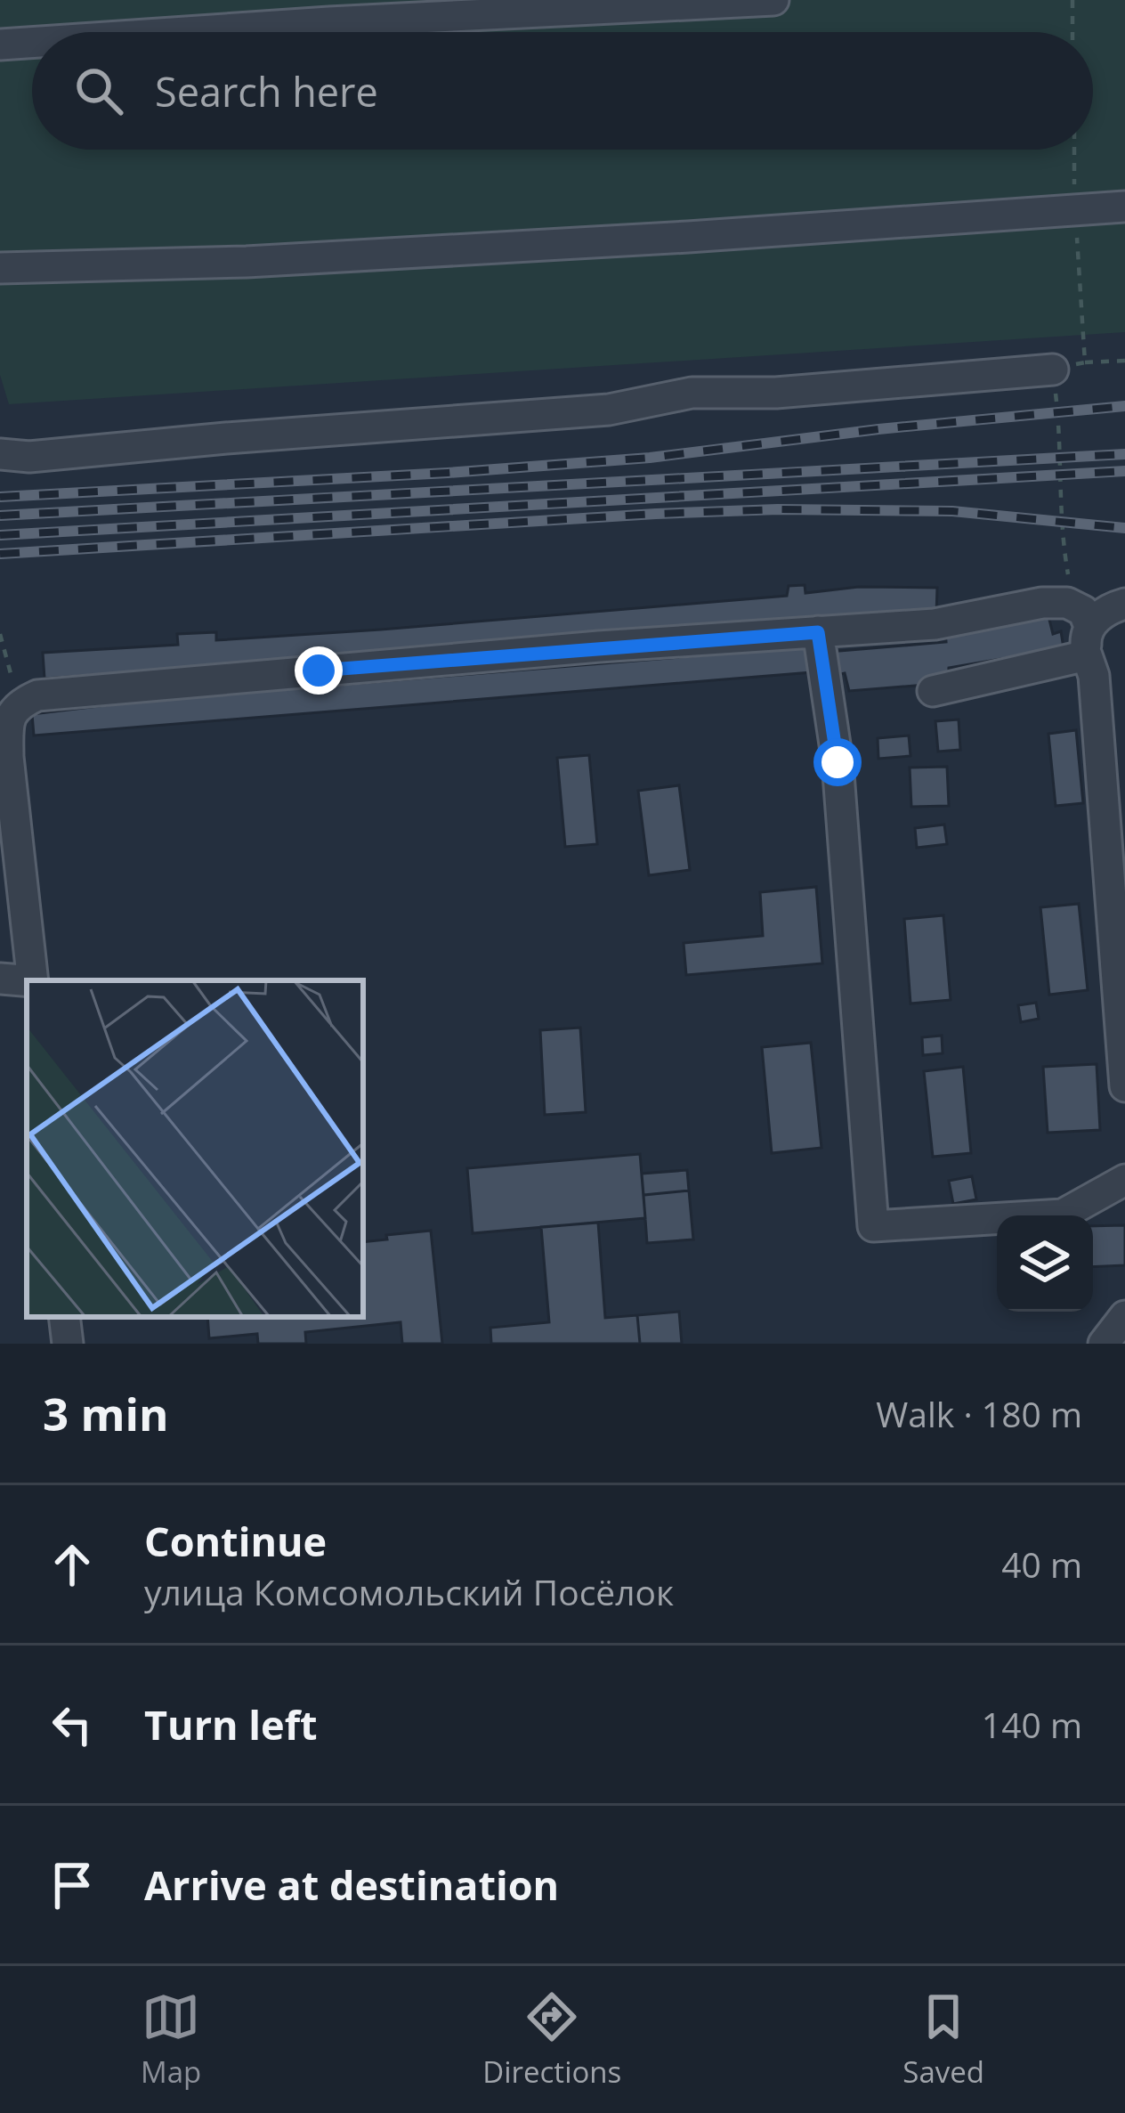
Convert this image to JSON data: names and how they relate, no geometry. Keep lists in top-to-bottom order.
{
  "page": {
    "search": "Search here",
    "heading": ["3 min", "Walk · 180 m"],
    "list": [
      ["Continue", "улица Комсомольский Посёлок", "40 m"],
      ["Turn left", "140 m"],
      "Arrive at destination"
    ],
    "nav": ["Map", "Directions", "Saved"]
  }
}
